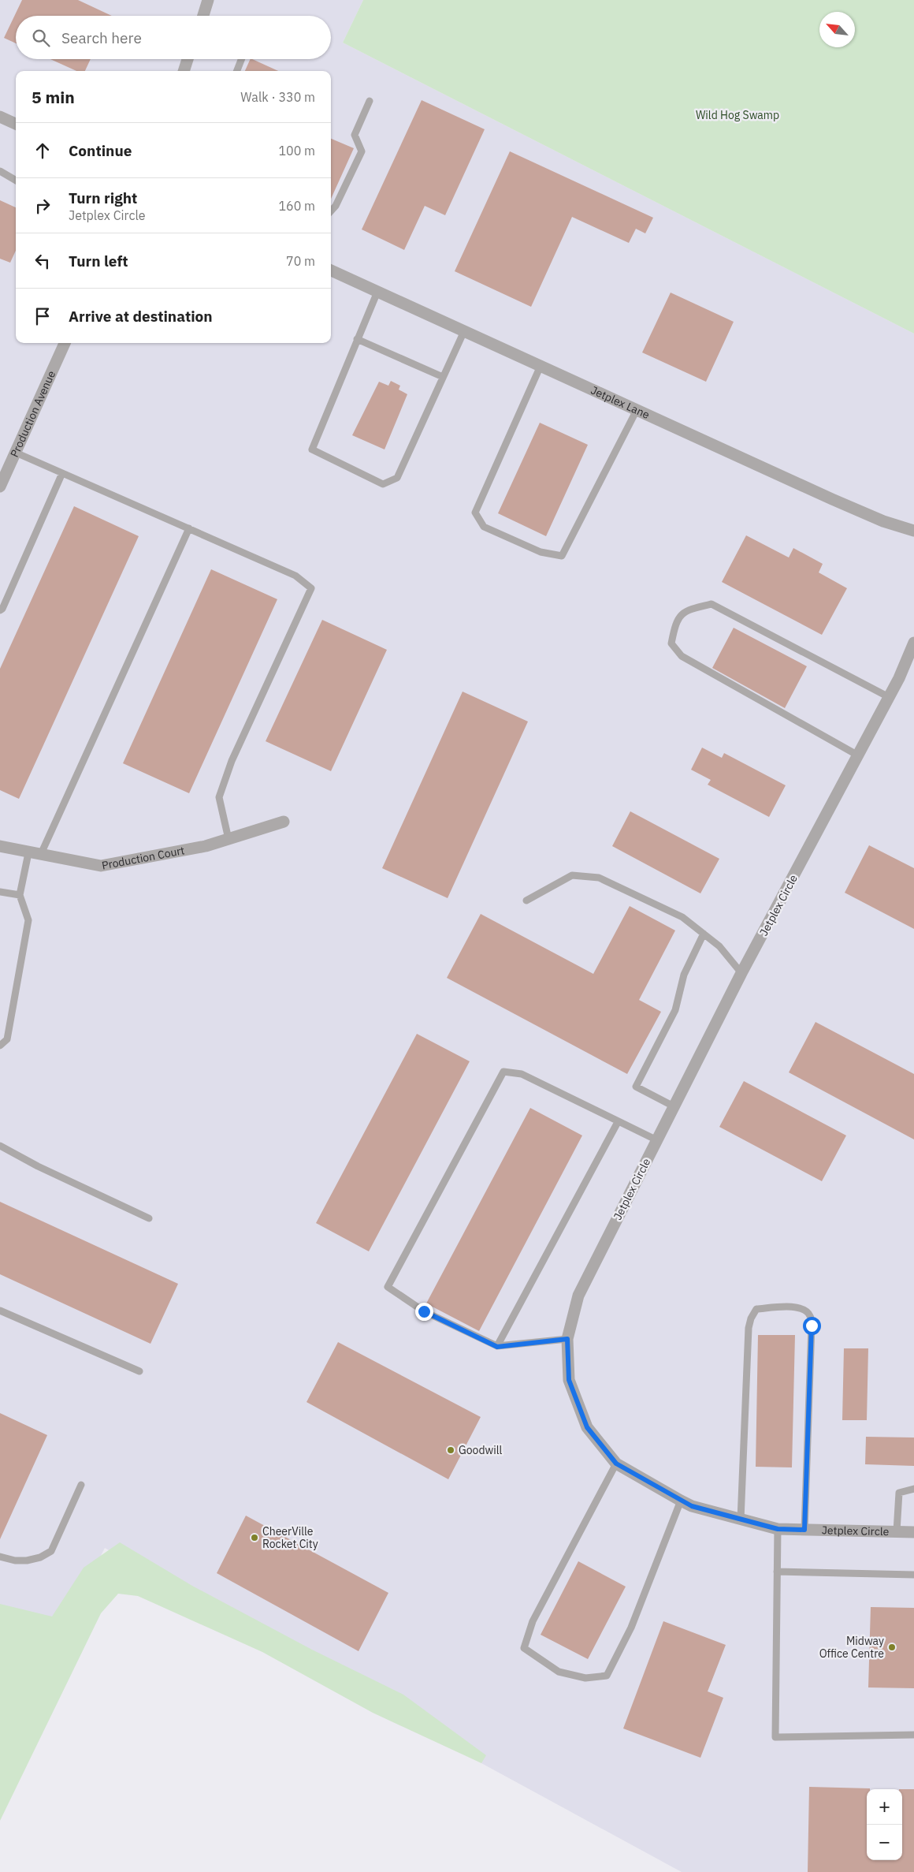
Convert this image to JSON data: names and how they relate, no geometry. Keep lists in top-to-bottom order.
{
  "streets": {
    "street": [
      "Jetplex Lane",
      "Production Avenue",
      "Production Court",
      "Jetplex Circle"
    ]
  },
  "parks": ["Wild Hog Swamp"],
  "places": ["Goodwill", "CheerVille Rocket City", "Midway Office Centre"],
  "north": "top left",
  "page": {
    "search": "Search here",
    "heading": ["5 min", "Walk · 330 m"],
    "list": [
      ["Continue", "100 m"],
      ["Turn right", "Jetplex Circle", "160 m"],
      ["Turn left", "70 m"],
      "Arrive at destination"
    ],
    "map_buttons": ["+", "−"]
  }
}
